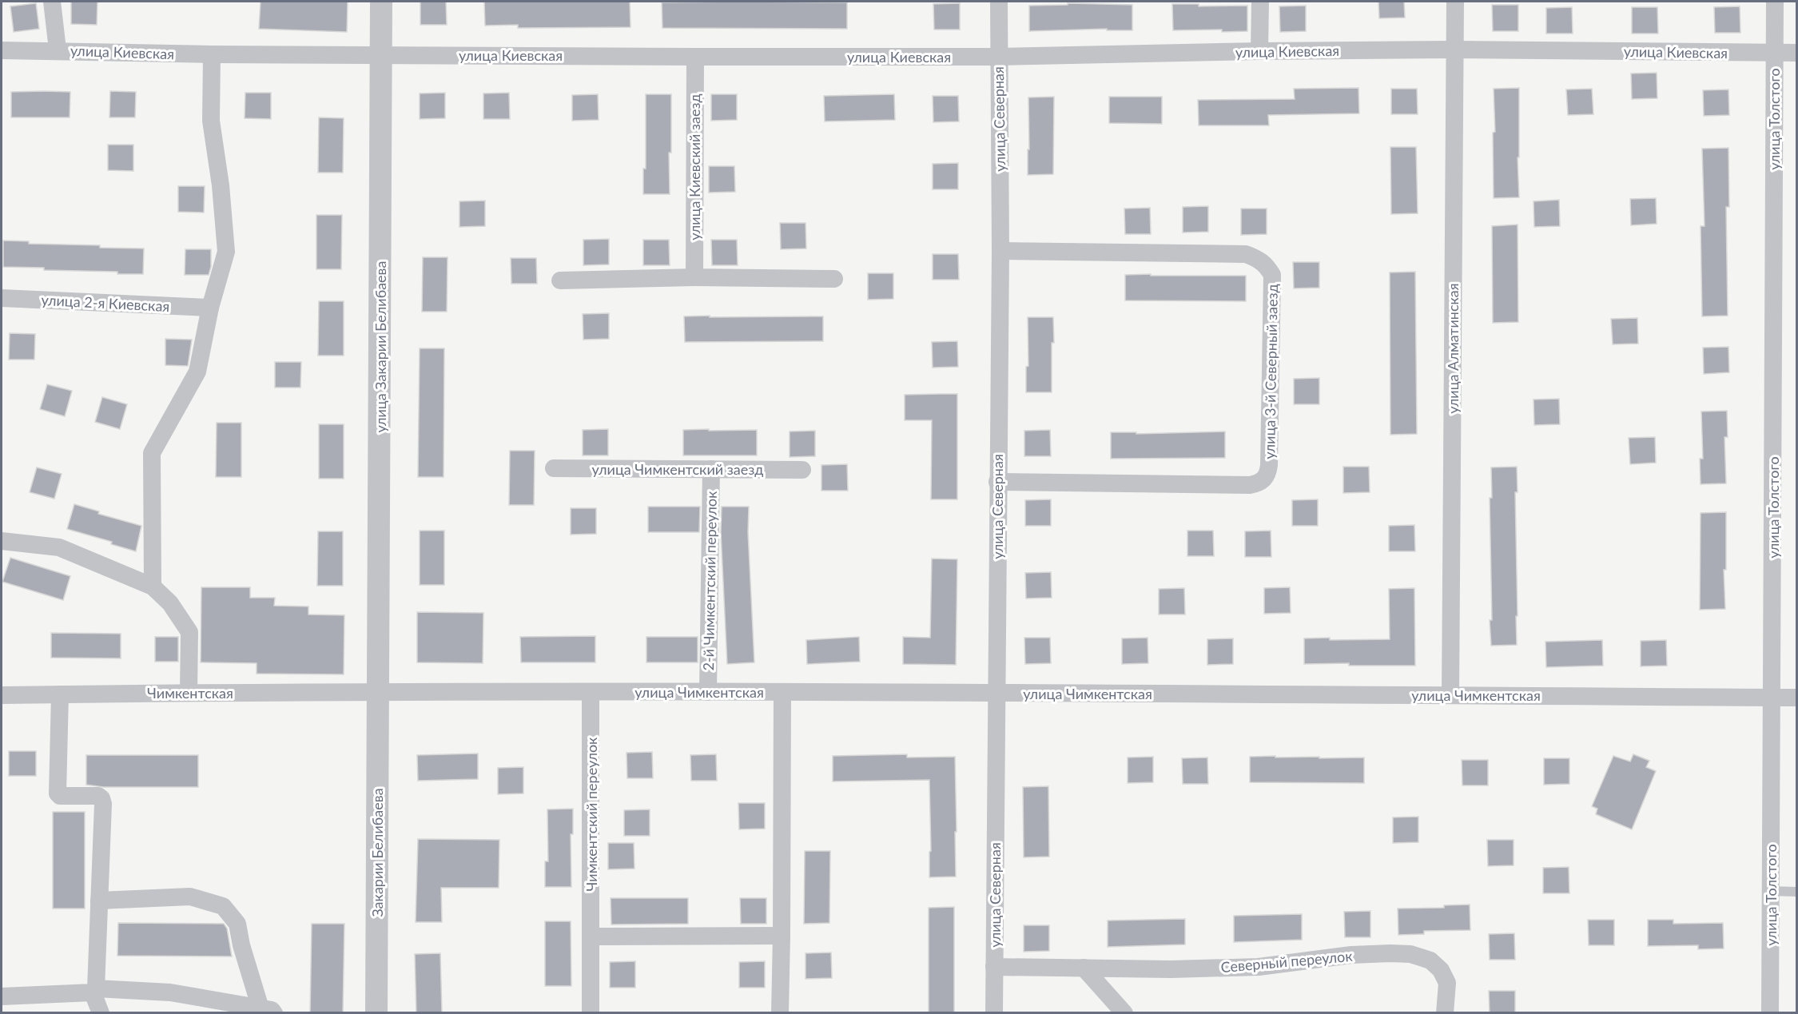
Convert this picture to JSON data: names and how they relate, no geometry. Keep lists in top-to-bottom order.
{
  "streets": {
    "street": [
      "улица Киевская",
      "улица Северная",
      "улица Толстого",
      "улица Киевский заезд",
      "улица 2-я Киевская",
      "улица Закарии Белибаева",
      "улица Алматинская",
      "улица 3-й Северный заезд",
      "улица Чимкентский заезд",
      "2-й Чимкентский переулок",
      "улица Чимкентская",
      "Чимкентская",
      "Чимкентский переулок",
      "Закарии Белибаева",
      "Северный переулок"
    ]
  },
  "crossings": [
    ["улица Киевская", "улица Северная"],
    ["улица Киевская", "улица Толстого"],
    ["улица Киевская", "улица Киевский заезд"],
    ["улица Киевская", "улица Закарии Белибаева"],
    ["улица Киевская", "улица Алматинская"],
    ["улица Северная", "улица 3-й Северный заезд"],
    ["улица Северная", "улица Чимкентская"],
    ["улица Северная", "Северный переулок"],
    ["улица Толстого", "улица Чимкентская"],
    ["улица Закарии Белибаева", "улица Чимкентская"],
    ["улица Закарии Белибаева", "Чимкентская"],
    ["улица Закарии Белибаева", "Закарии Белибаева"],
    ["улица Алматинская", "улица Чимкентская"],
    ["улица Чимкентский заезд", "2-й Чимкентский переулок"],
    ["2-й Чимкентский переулок", "улица Чимкентская"],
    ["улица Чимкентская", "Чимкентская"],
    ["улица Чимкентская", "Чимкентский переулок"],
    ["улица Чимкентская", "Закарии Белибаева"],
    ["Чимкентская", "Закарии Белибаева"]
  ]
}
